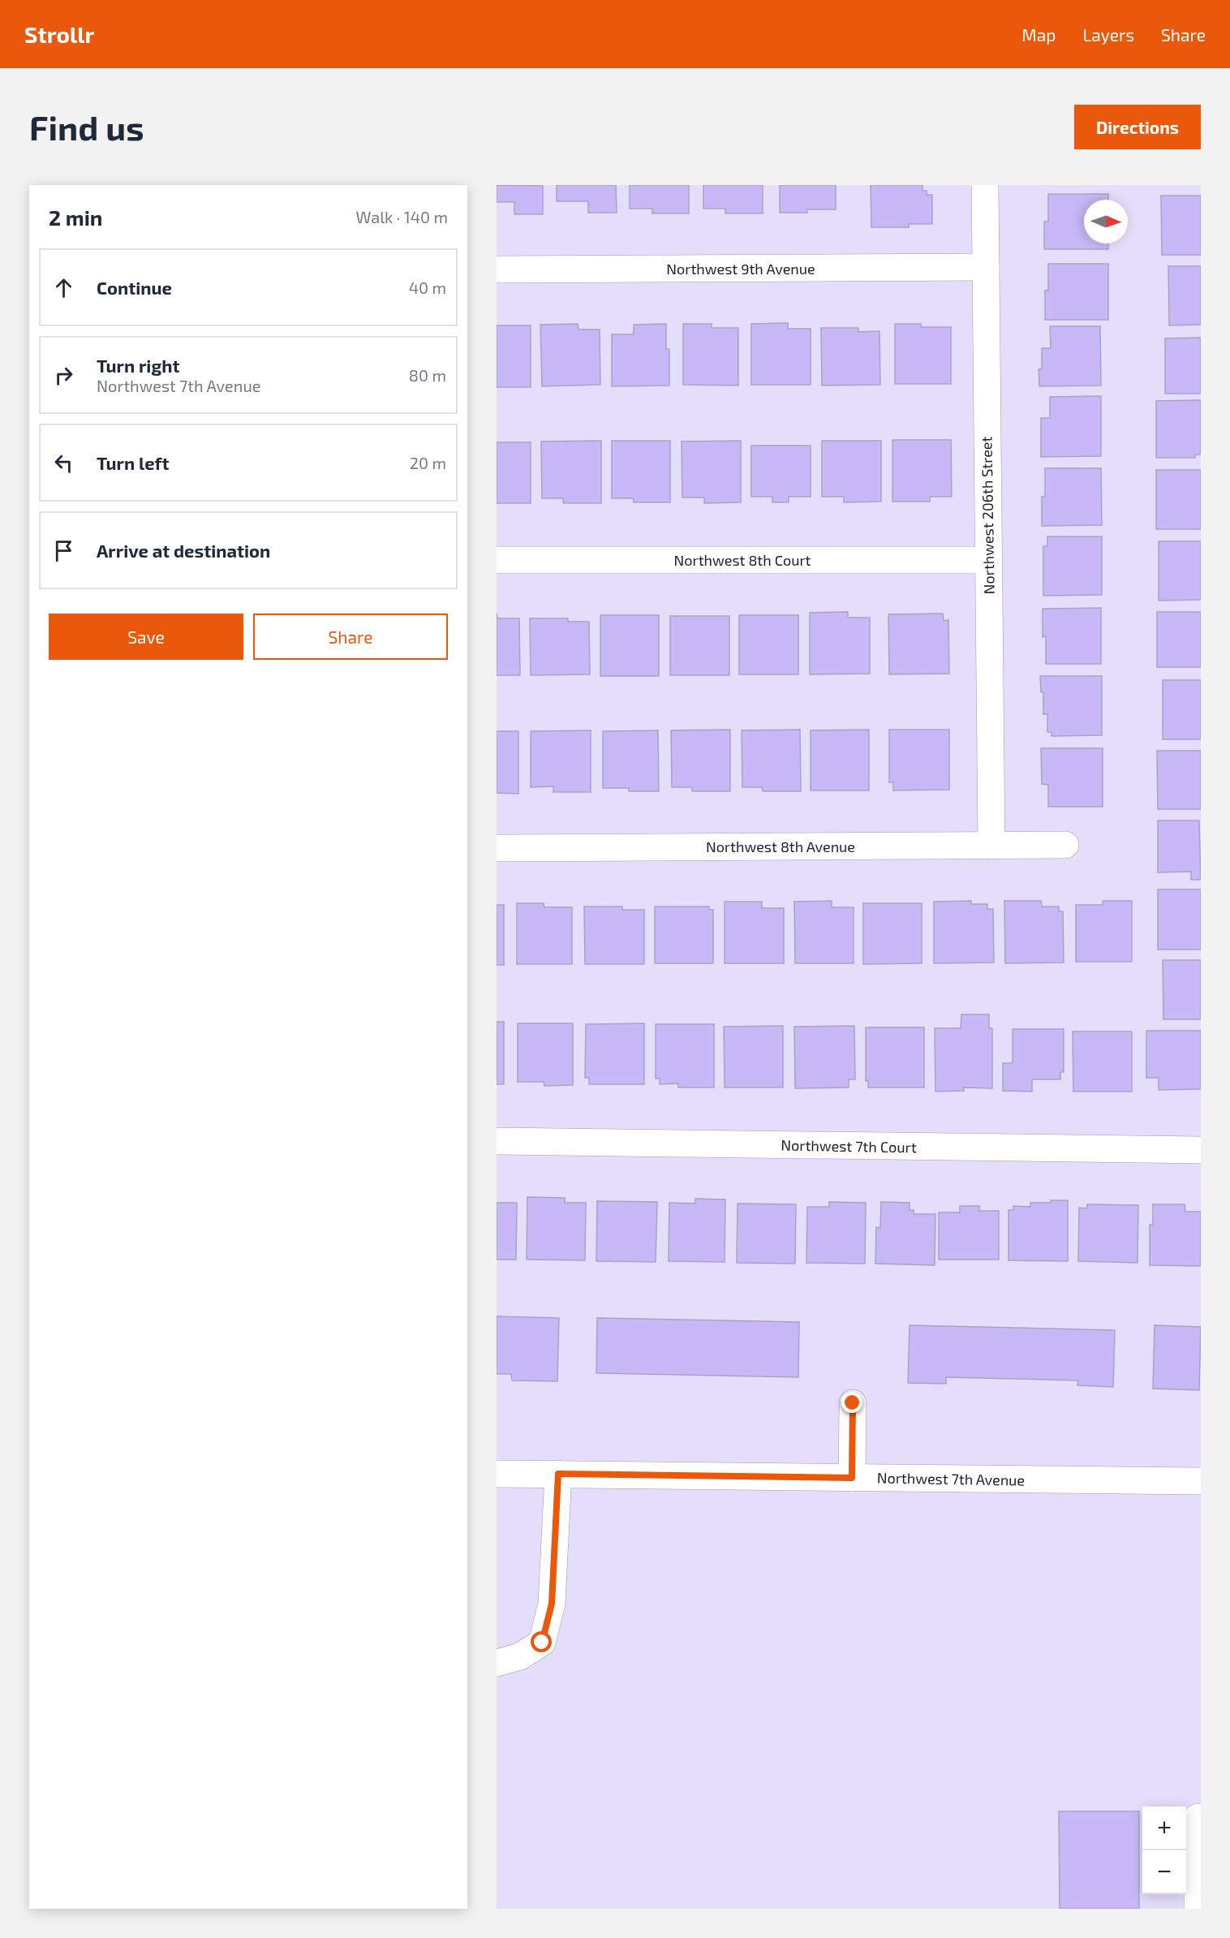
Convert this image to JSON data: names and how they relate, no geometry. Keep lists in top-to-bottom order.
{
  "streets": {
    "street": [
      "Northwest 9th Avenue",
      "Northwest 206th Street",
      "Northwest 8th Court",
      "Northwest 8th Avenue",
      "Northwest 7th Court",
      "Northwest 7th Avenue"
    ]
  },
  "crossings": [
    ["Northwest 9th Avenue", "Northwest 206th Street"],
    ["Northwest 206th Street", "Northwest 8th Court"],
    ["Northwest 206th Street", "Northwest 8th Avenue"]
  ],
  "north": "right",
  "page": {
    "header": "Strollr",
    "nav": ["Map", "Layers", "Share"],
    "buttons": [
      "Directions",
      ["Save", "Share"]
    ],
    "title": "Find us",
    "heading": ["2 min", "Walk · 140 m"],
    "list": [
      ["Continue", "40 m"],
      ["Turn right", "Northwest 7th Avenue", "80 m"],
      ["Turn left", "20 m"],
      "Arrive at destination"
    ],
    "map_buttons": ["+", "−"]
  }
}
